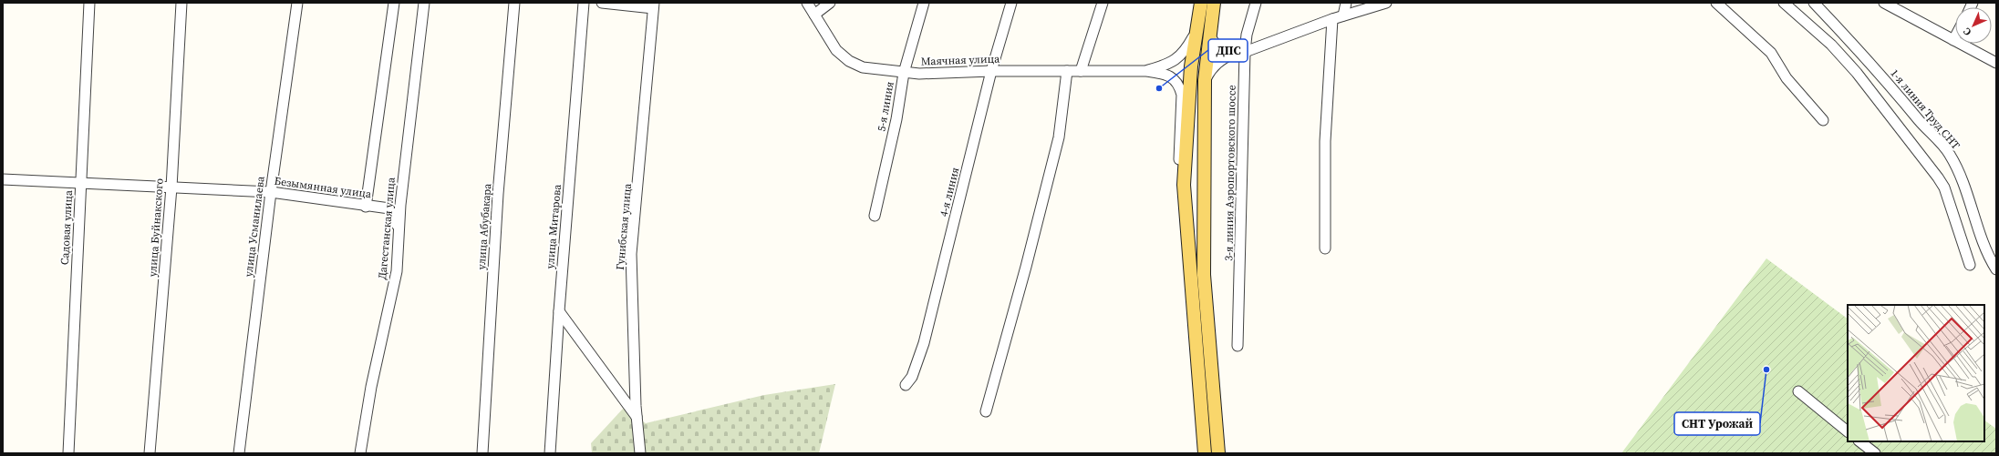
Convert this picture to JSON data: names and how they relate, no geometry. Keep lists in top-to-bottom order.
{
  "streets": {
    "street": [
      "Маячная улица",
      "5-я линия",
      "1-я линия Труд СНТ",
      "3-я линия Аэропортовского шоссе",
      "Безымянная улица",
      "4-я линия",
      "улица Усманилаева",
      "улица Абубакара",
      "улица Митарова",
      "Гунибская улица",
      "Садовая улица",
      "улица Буйнакского",
      "Дагестанская улица"
    ]
  },
  "crossings": [
    ["Маячная улица", "5-я линия"],
    ["Маячная улица", "4-я линия"],
    ["Безымянная улица", "улица Усманилаева"],
    ["Безымянная улица", "Садовая улица"],
    ["Безымянная улица", "улица Буйнакского"],
    ["Безымянная улица", "Дагестанская улица"]
  ],
  "places": ["ДПС", "СНТ Урожай"],
  "north": "bottom left"
}
